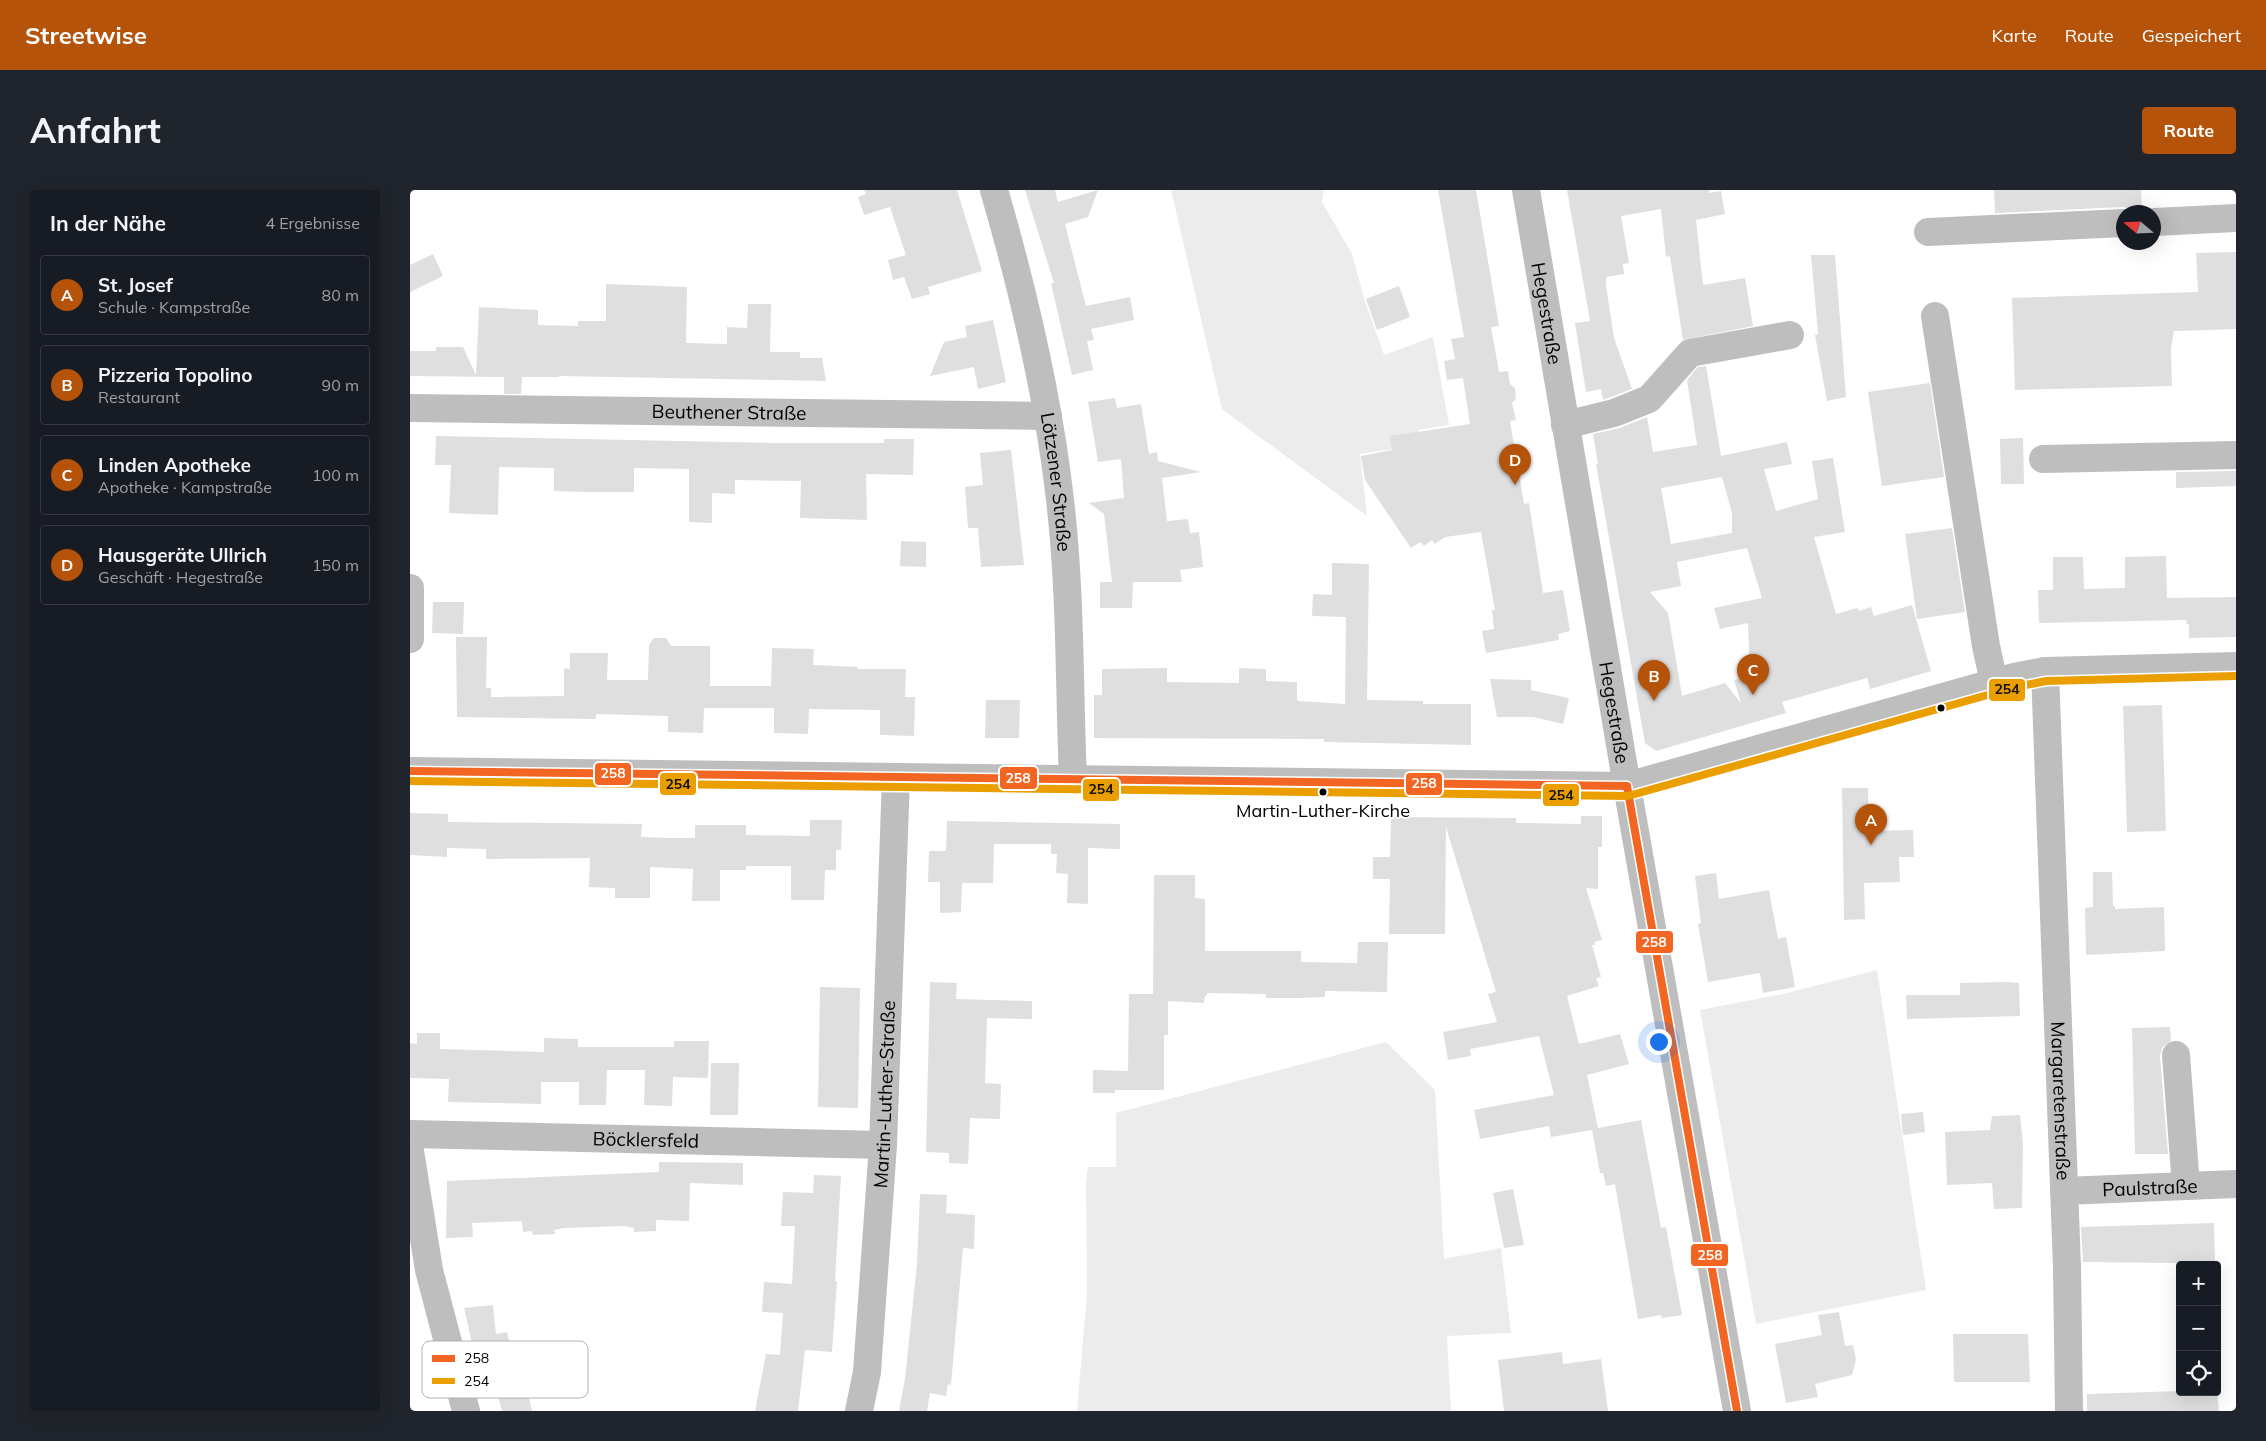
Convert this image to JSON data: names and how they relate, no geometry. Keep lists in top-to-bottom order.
{
  "streets": {
    "street": [
      "Hegestraße",
      "Beuthener Straße",
      "Lötzener Straße",
      "Martin-Luther-Straße",
      "Margaretenstraße",
      "Böcklersfeld",
      "Paulstraße"
    ]
  },
  "crossings": [
    ["Beuthener Straße", "Lötzener Straße"],
    ["Martin-Luther-Straße", "Böcklersfeld"],
    ["Margaretenstraße", "Paulstraße"]
  ],
  "places": ["Martin-Luther-Kirche"],
  "lines": ["transit line 254", "transit line 258"],
  "legend": ["258", "254"],
  "north": "left",
  "page": {
    "header": "Streetwise",
    "nav": ["Karte", "Route", "Gespeichert"],
    "buttons": "Route",
    "title": "Anfahrt",
    "heading": ["In der Nähe", "4 Ergebnisse"],
    "list": [
      {
        "mark": "A",
        "name": "St. Josef",
        "note": "Schule · Kampstraße",
        "value": "80 m"
      },
      {
        "mark": "B",
        "name": "Pizzeria Topolino",
        "note": "Restaurant",
        "value": "90 m"
      },
      {
        "mark": "C",
        "name": "Linden Apotheke",
        "note": "Apotheke · Kampstraße",
        "value": "100 m"
      },
      {
        "mark": "D",
        "name": "Hausgeräte Ullrich",
        "note": "Geschäft · Hegestraße",
        "value": "150 m"
      }
    ],
    "pins": [
      "D",
      "C",
      "B",
      "A"
    ],
    "map_buttons": ["+", "−"]
  }
}
